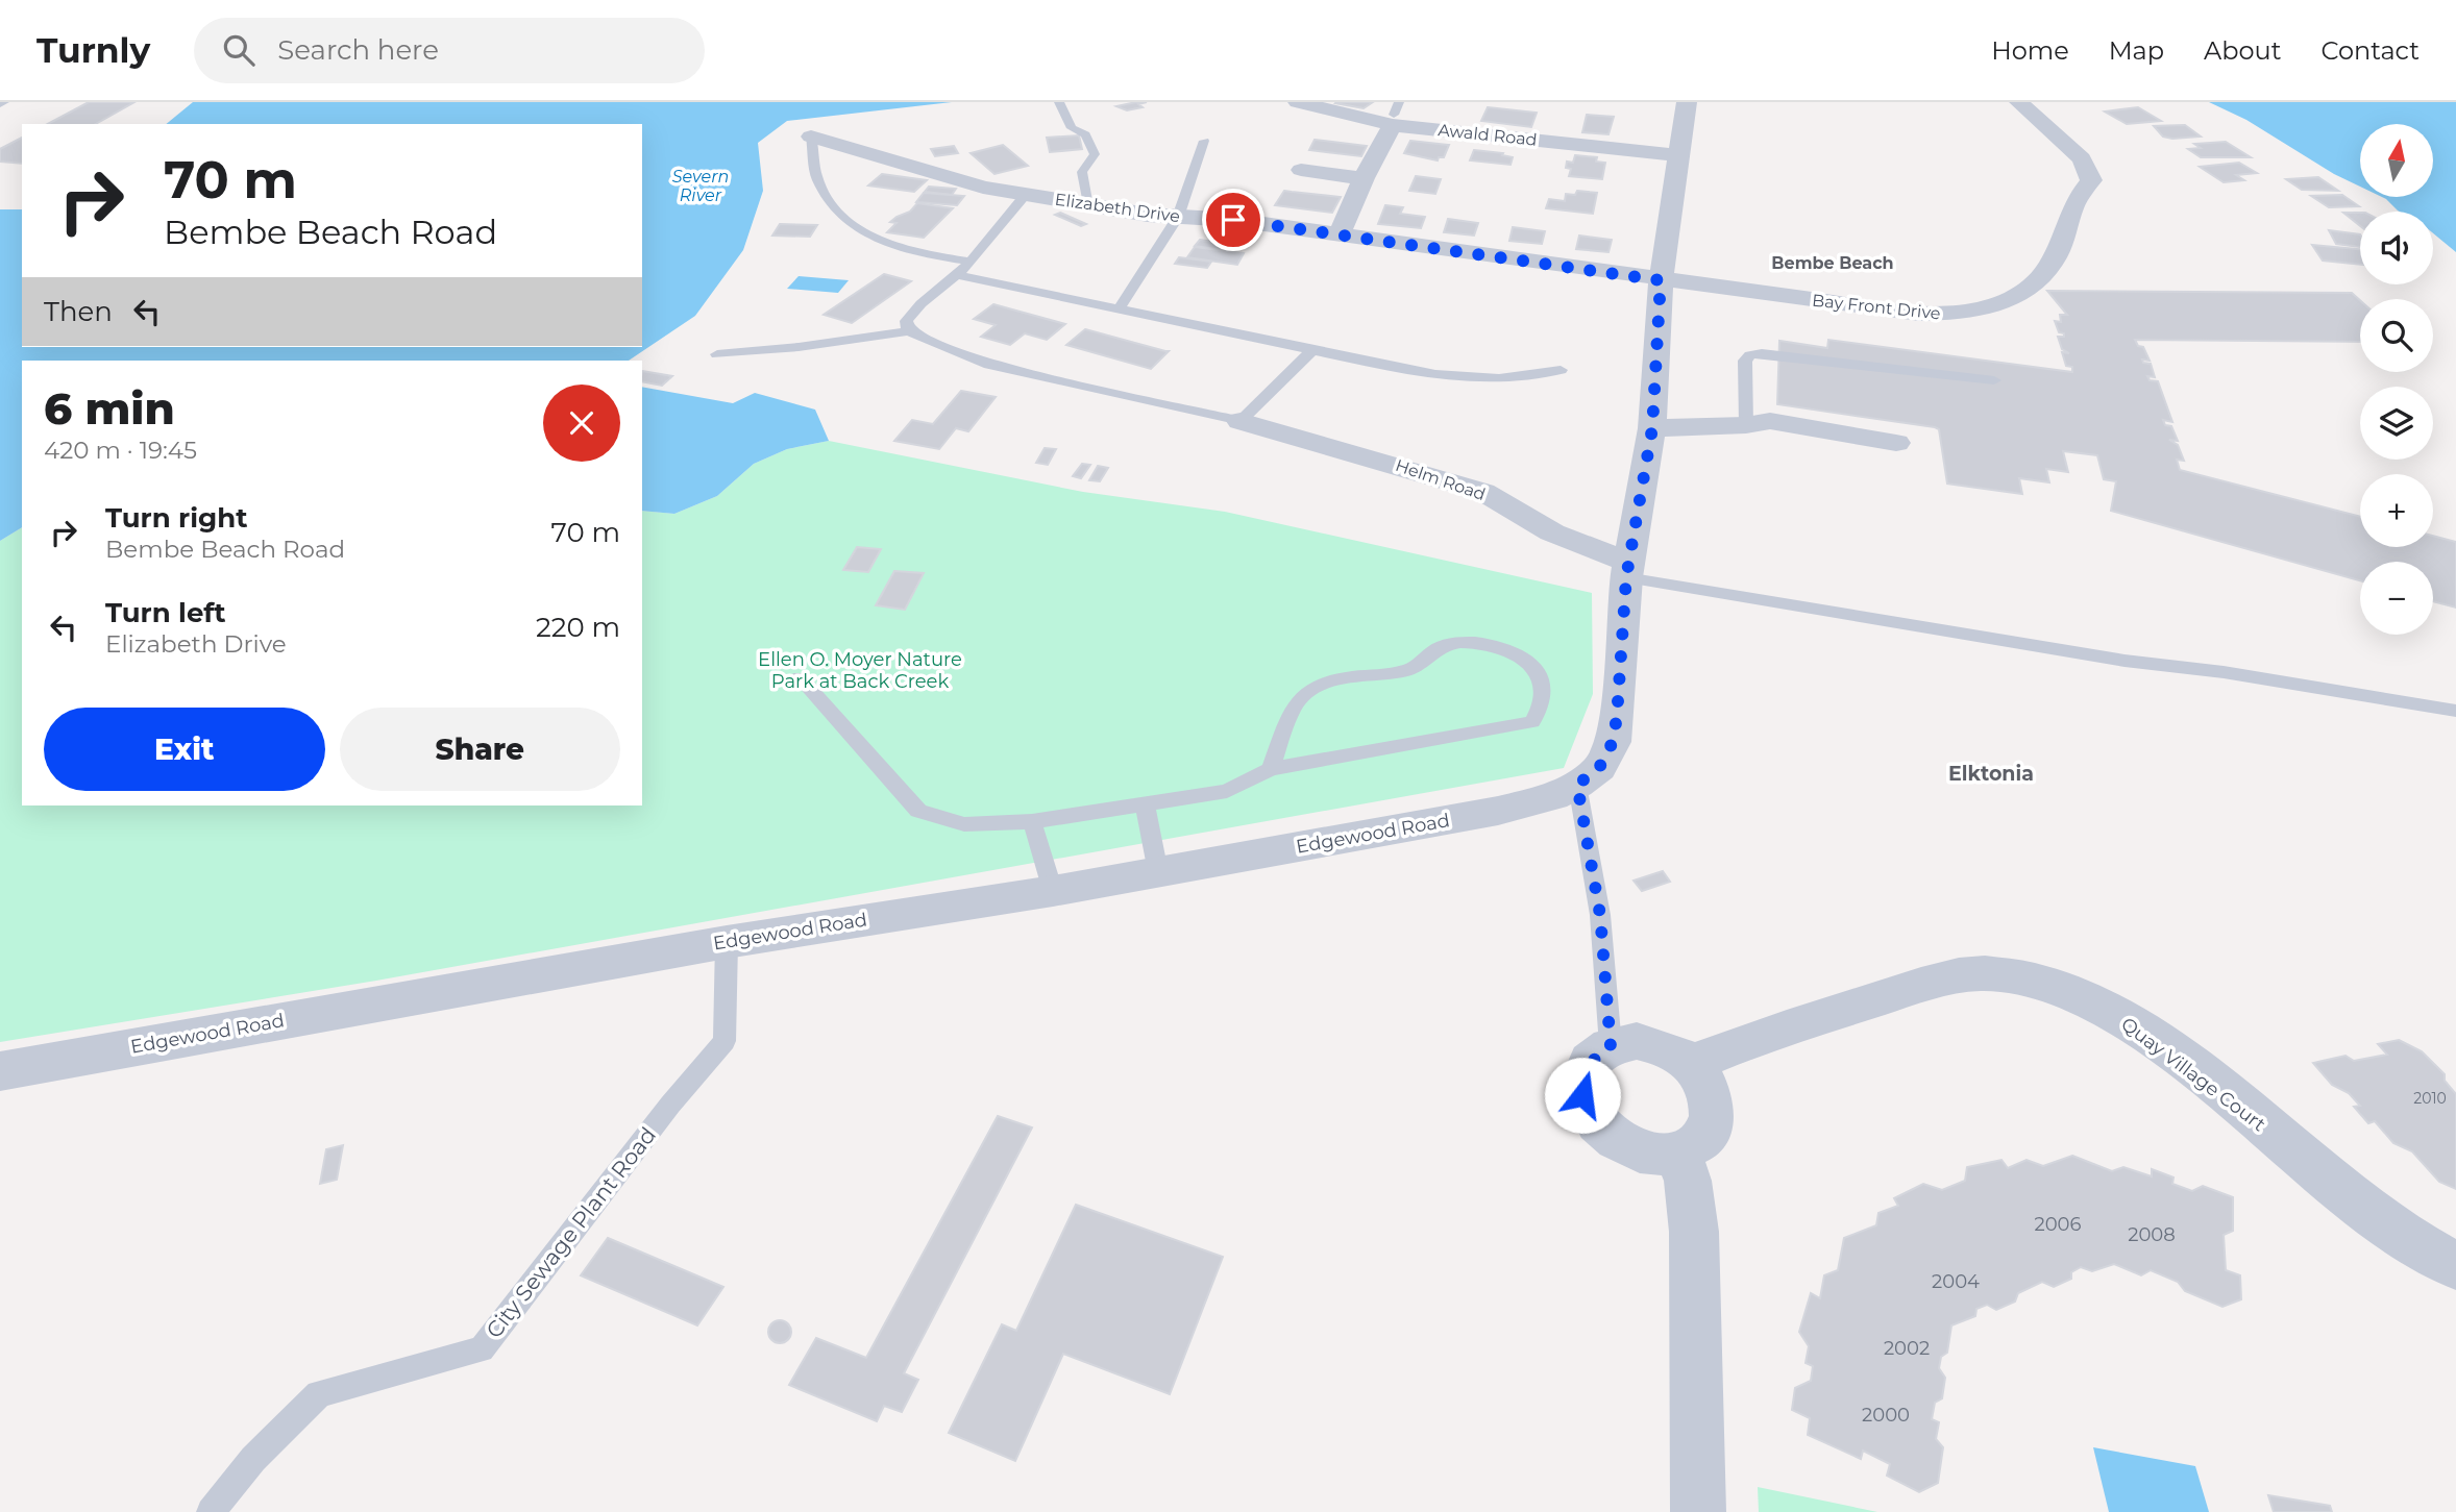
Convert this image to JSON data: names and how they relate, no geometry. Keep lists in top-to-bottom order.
{
  "streets": {
    "street": [
      "Awald Road",
      "Elizabeth Drive",
      "Bay Front Drive",
      "Helm Road",
      "Edgewood Road",
      "Quay Village Court"
    ],
    "lane": ["City Sewage Plant Road"]
  },
  "crossings": [
    ["Elizabeth Drive", "Bay Front Drive"],
    ["Edgewood Road", "City Sewage Plant Road"]
  ],
  "districts": ["Bembe Beach", "Elktonia"],
  "water": ["Severn River"],
  "parks": ["Ellen O. Moyer Nature Park at Back Creek"],
  "house_numbers": [
    "2010",
    "2006",
    "2008",
    "2004",
    "2002",
    "2000"
  ],
  "north": "top",
  "page": {
    "header": "Turnly",
    "search": "Search here",
    "nav": [
      "Home",
      "Map",
      "About",
      "Contact"
    ],
    "map_buttons": ["+", "−"],
    "turn": ["70 m", "Bembe Beach Road"],
    "then": "Then",
    "heading": ["6 min", "420 m · 19:45"],
    "list": [
      {
        "name": "Turn right",
        "note": "Bembe Beach Road",
        "value": "70 m"
      },
      {
        "name": "Turn left",
        "note": "Elizabeth Drive",
        "value": "220 m"
      }
    ],
    "buttons": ["Exit", "Share"]
  }
}
